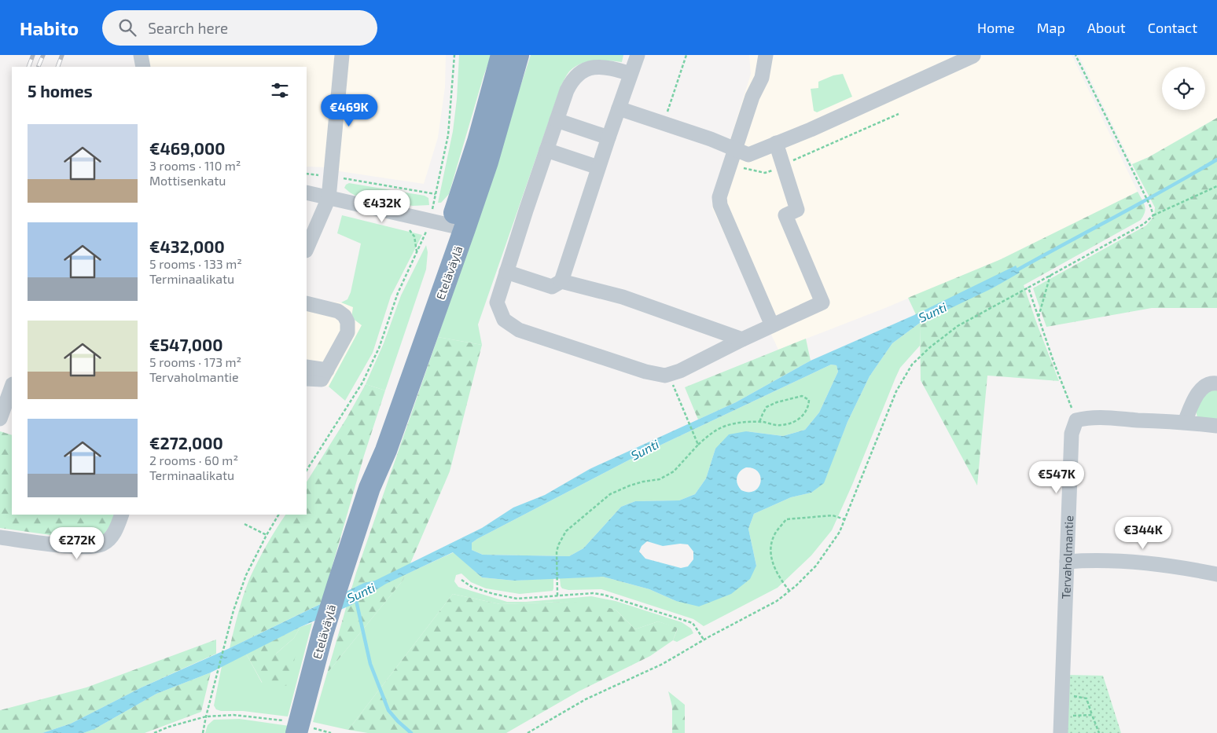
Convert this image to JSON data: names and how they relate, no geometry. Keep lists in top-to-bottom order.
{
  "streets": {
    "highway": ["Eteläväylä"],
    "street": ["Tervaholmantie"]
  },
  "water": ["Sunti"],
  "page": {
    "header": "Habito",
    "search": "Search here",
    "nav": [
      "Home",
      "Map",
      "About",
      "Contact"
    ],
    "heading": "5 homes",
    "price": [
      "€469K",
      "€432K",
      "€547K",
      "€344K",
      "€272K"
    ],
    "list": [
      {
        "name": "€469,000",
        "note": "3 rooms · 110 m² · Mottisenkatu"
      },
      {
        "name": "€432,000",
        "note": "5 rooms · 133 m² · Terminaalikatu"
      },
      {
        "name": "€547,000",
        "note": "5 rooms · 173 m² · Tervaholmantie"
      },
      {
        "name": "€272,000",
        "note": "2 rooms · 60 m² · Terminaalikatu"
      }
    ]
  }
}
